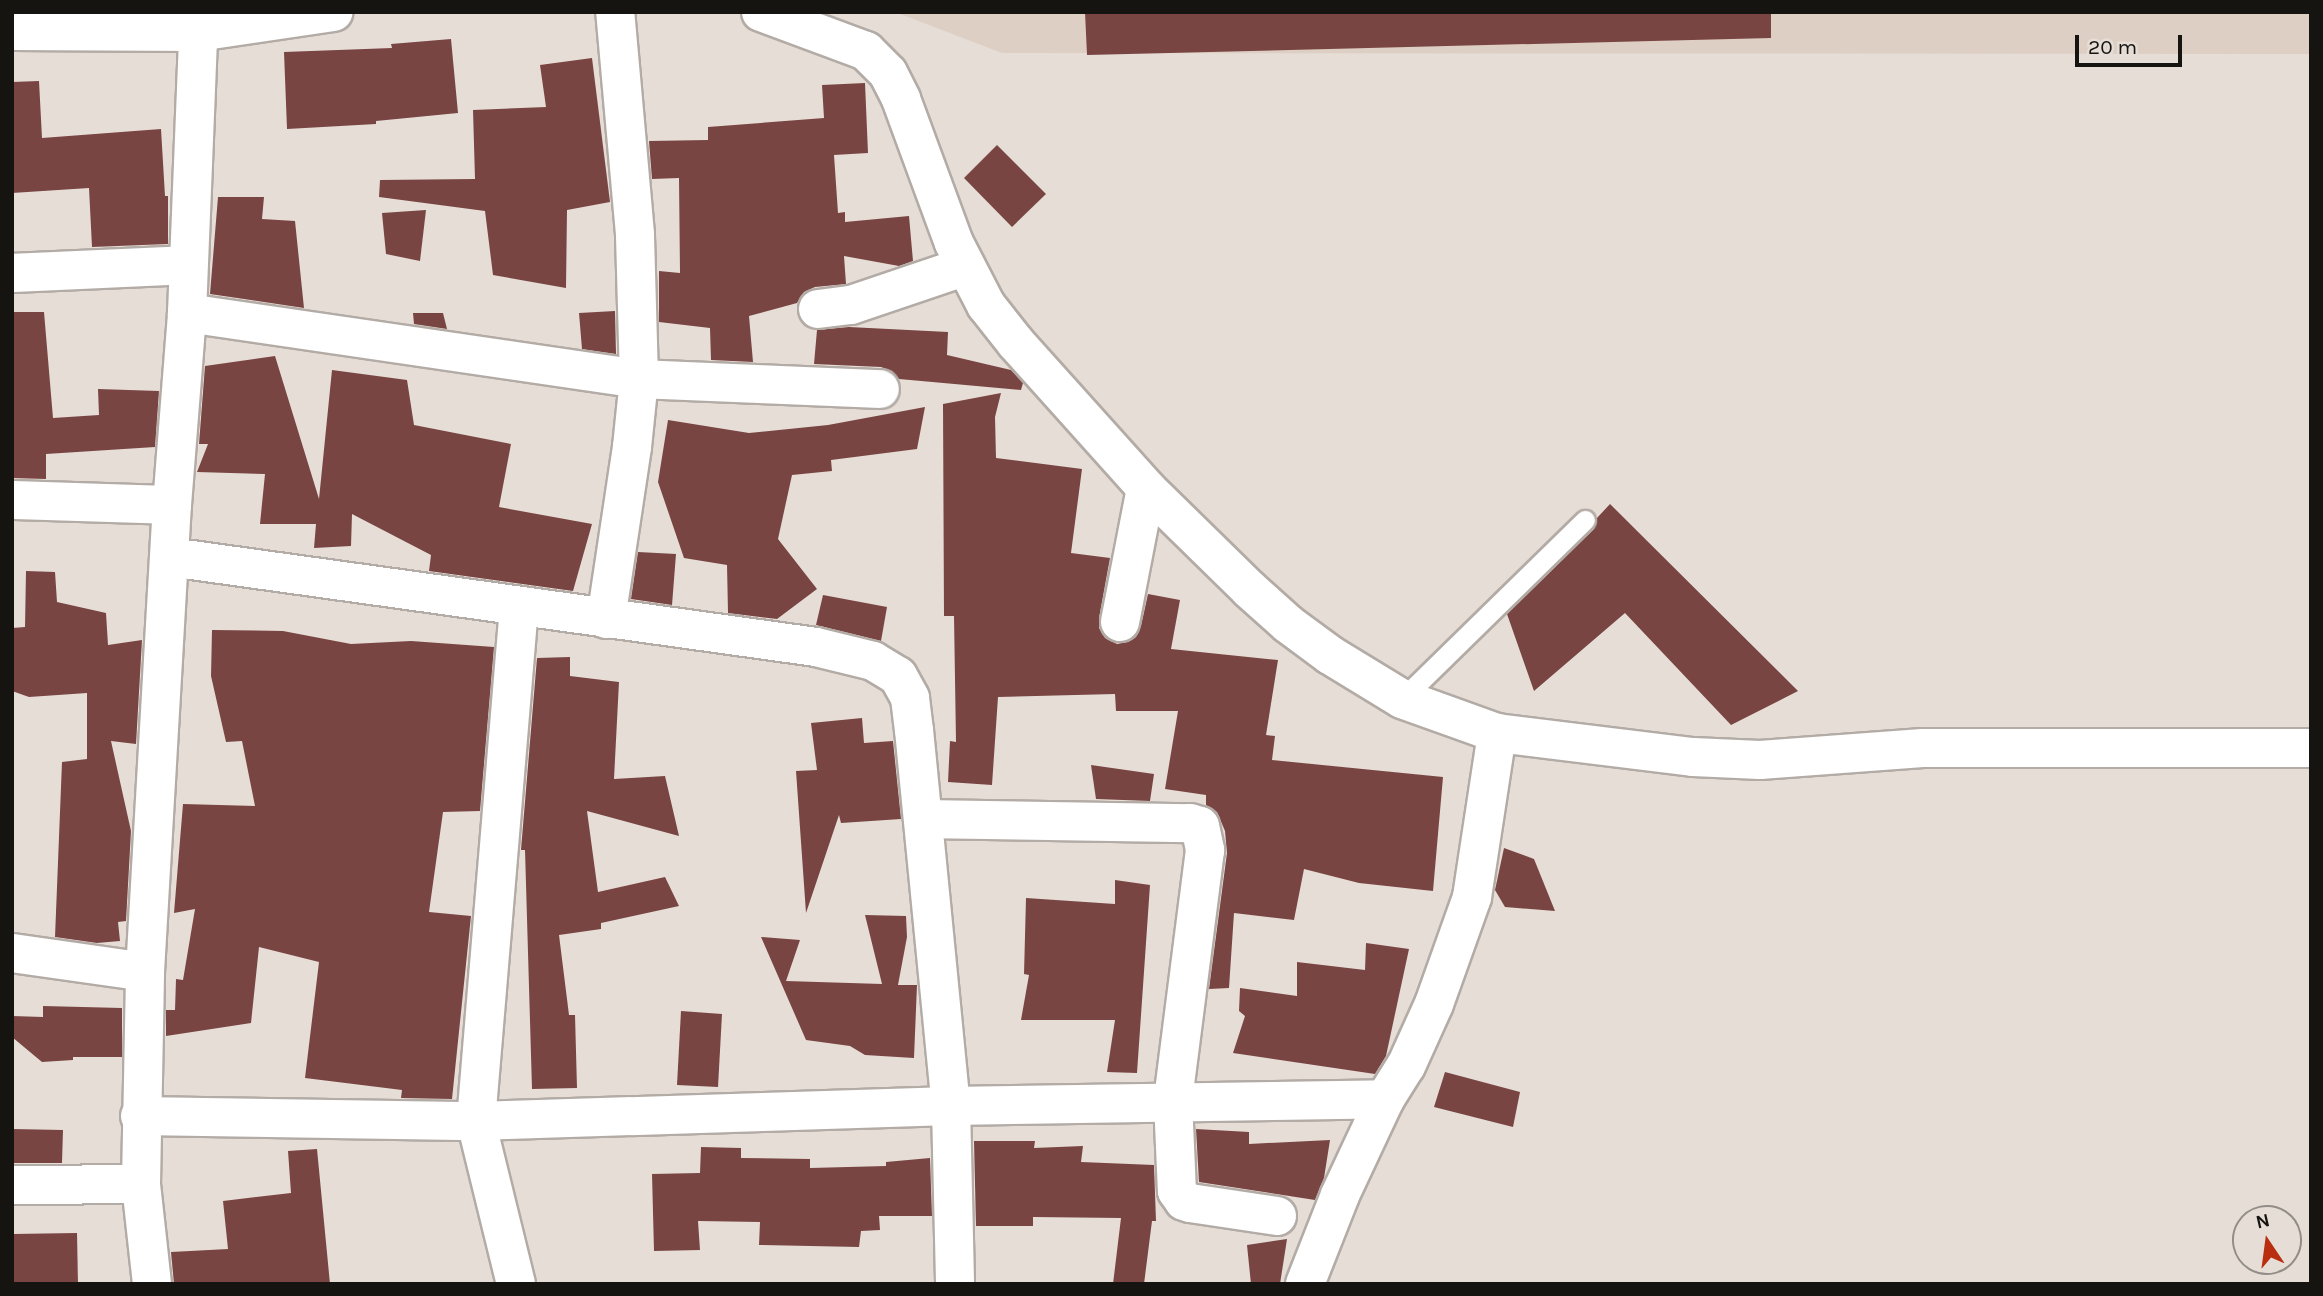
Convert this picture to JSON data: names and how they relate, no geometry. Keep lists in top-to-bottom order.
{
  "scale_bar": "20 m",
  "north": "top"
}
